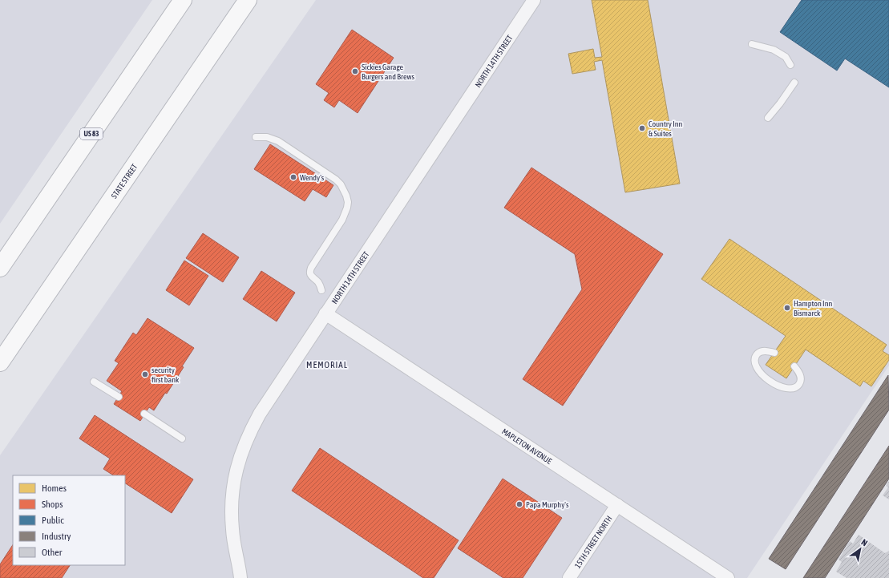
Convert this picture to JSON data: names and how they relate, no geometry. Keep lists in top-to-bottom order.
{
  "streets": {
    "highway": ["US 83", "STATE STREET"],
    "street": ["NORTH 14TH STREET", "MAPLETON AVENUE", "15TH STREET NORTH"]
  },
  "crossings": [
    ["NORTH 14TH STREET", "MAPLETON AVENUE"],
    ["MAPLETON AVENUE", "15TH STREET NORTH"]
  ],
  "districts": ["MEMORIAL"],
  "places": [
    "Sickies Garage Burgers and Brews",
    "Country Inn & Suites",
    "Wendy's",
    "Hampton Inn Bismarck",
    "security first bank",
    "Papa Murphy's"
  ],
  "legend": [
    "Homes",
    "Shops",
    "Public",
    "Industry",
    "Other"
  ],
  "north": "top right"
}
